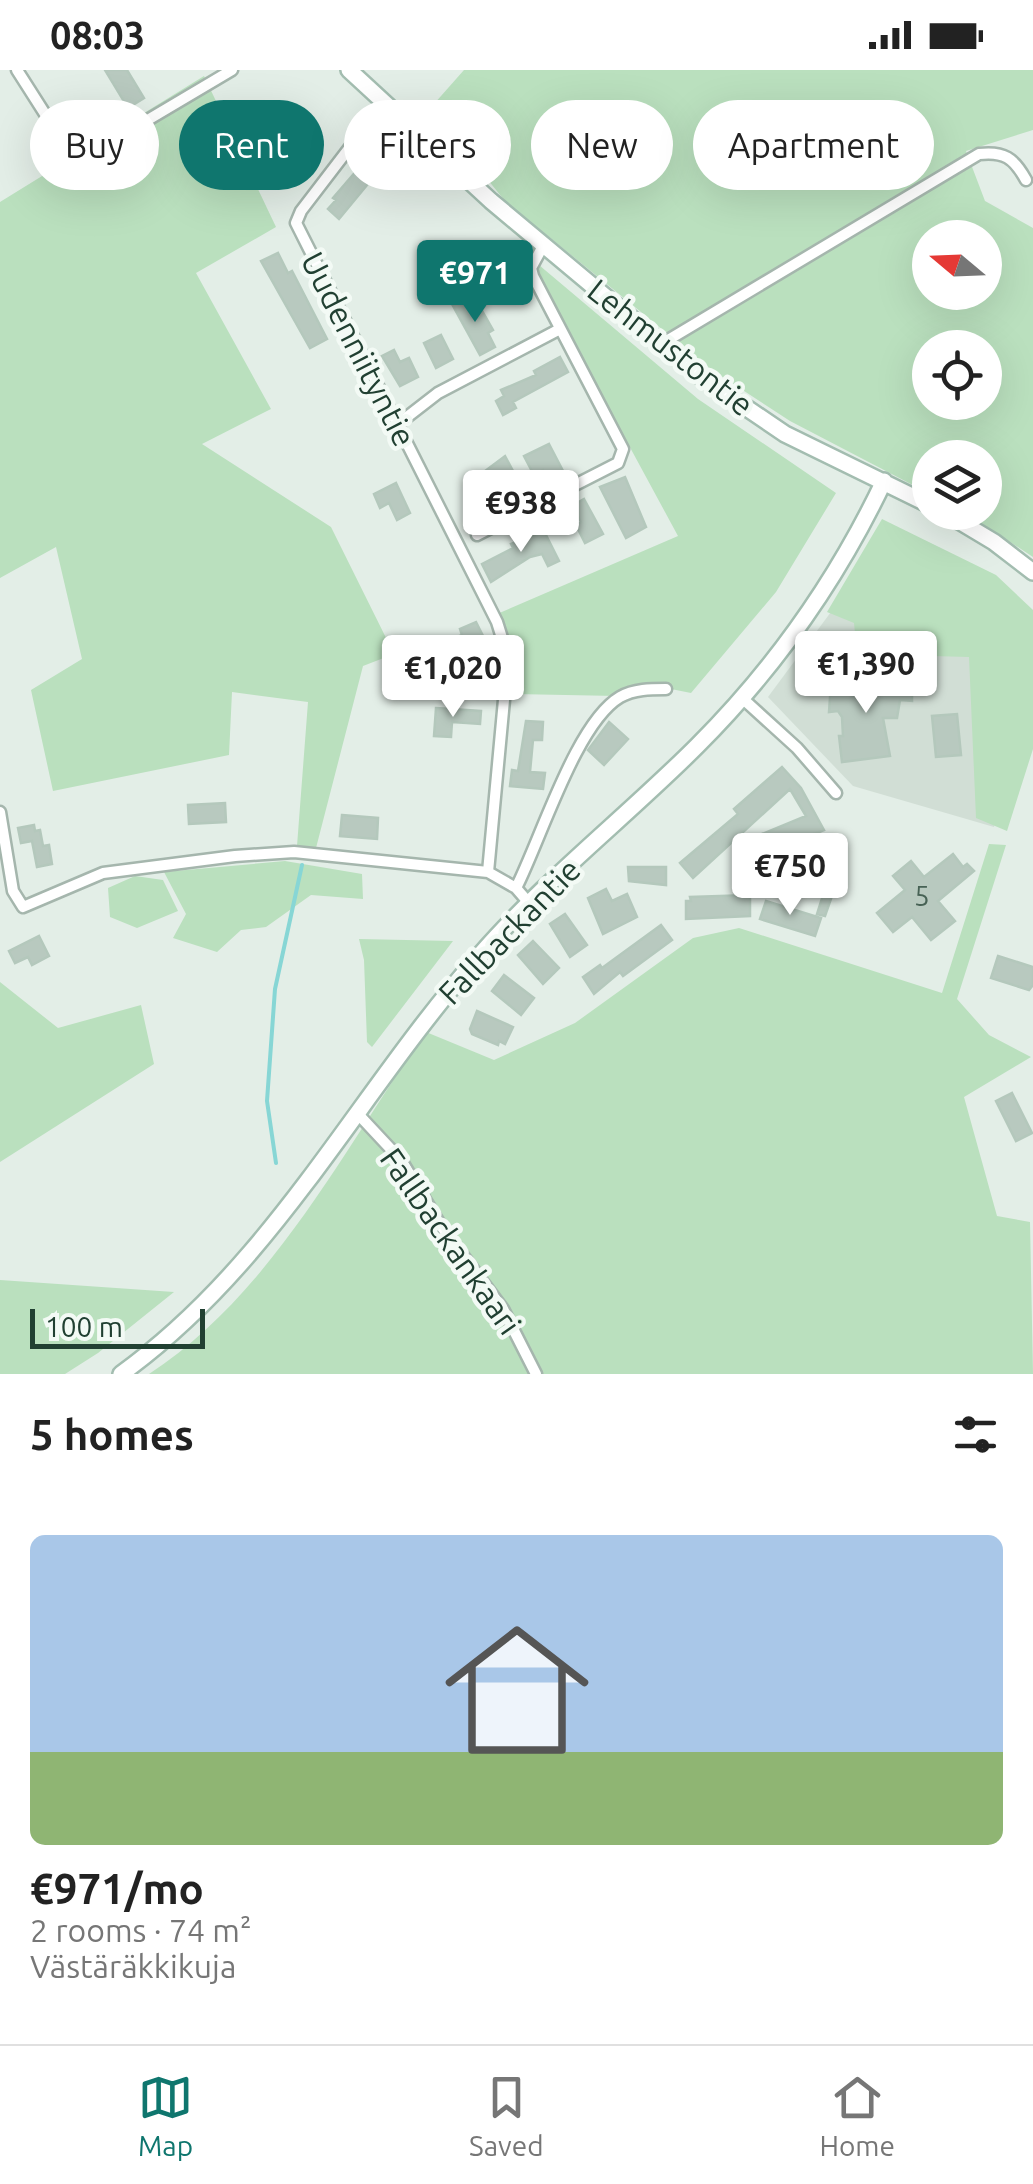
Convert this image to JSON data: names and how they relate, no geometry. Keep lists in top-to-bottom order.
{
  "streets": {
    "street": [
      "Lehmustontie",
      "Uudenniityntie",
      "Fallbackantie",
      "Fallbackankaari"
    ]
  },
  "crossings": [
    ["Lehmustontie", "Fallbackantie"],
    ["Fallbackantie", "Fallbackankaari"]
  ],
  "house_numbers": ["5"],
  "scale_bar": "100 m",
  "north": "left",
  "page": {
    "status": "08:03",
    "chip": [
      "Buy",
      "Rent",
      "Filters",
      "New",
      "Apartment"
    ],
    "price": [
      "€971",
      "€938",
      "€1,390",
      "€1,020",
      "€750"
    ],
    "scale": "100 m",
    "heading": "5 homes",
    "list": [
      {
        "name": "€971/mo",
        "note": "2 rooms · 74 m² · Västäräkkikuja"
      }
    ],
    "tabs": ["Map", "Saved", "Home"]
  }
}
